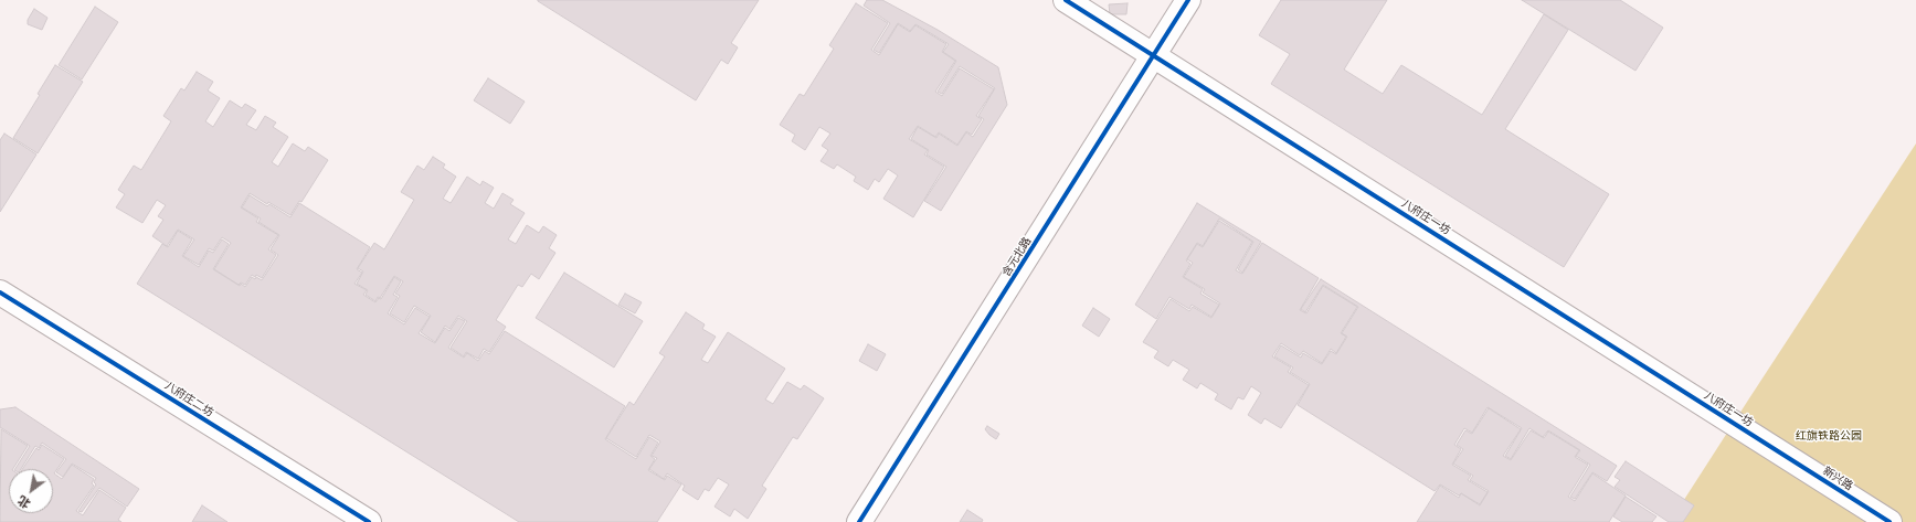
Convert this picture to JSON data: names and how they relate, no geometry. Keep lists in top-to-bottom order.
{
  "streets": {
    "street": [
      "八府庄一坊",
      "含元北路",
      "八府庄二坊",
      "新兴路"
    ]
  },
  "crossings": [
    ["八府庄一坊", "含元北路"],
    ["八府庄一坊", "新兴路"]
  ],
  "parks": ["红旗铁路公园"],
  "north": "bottom left"
}
